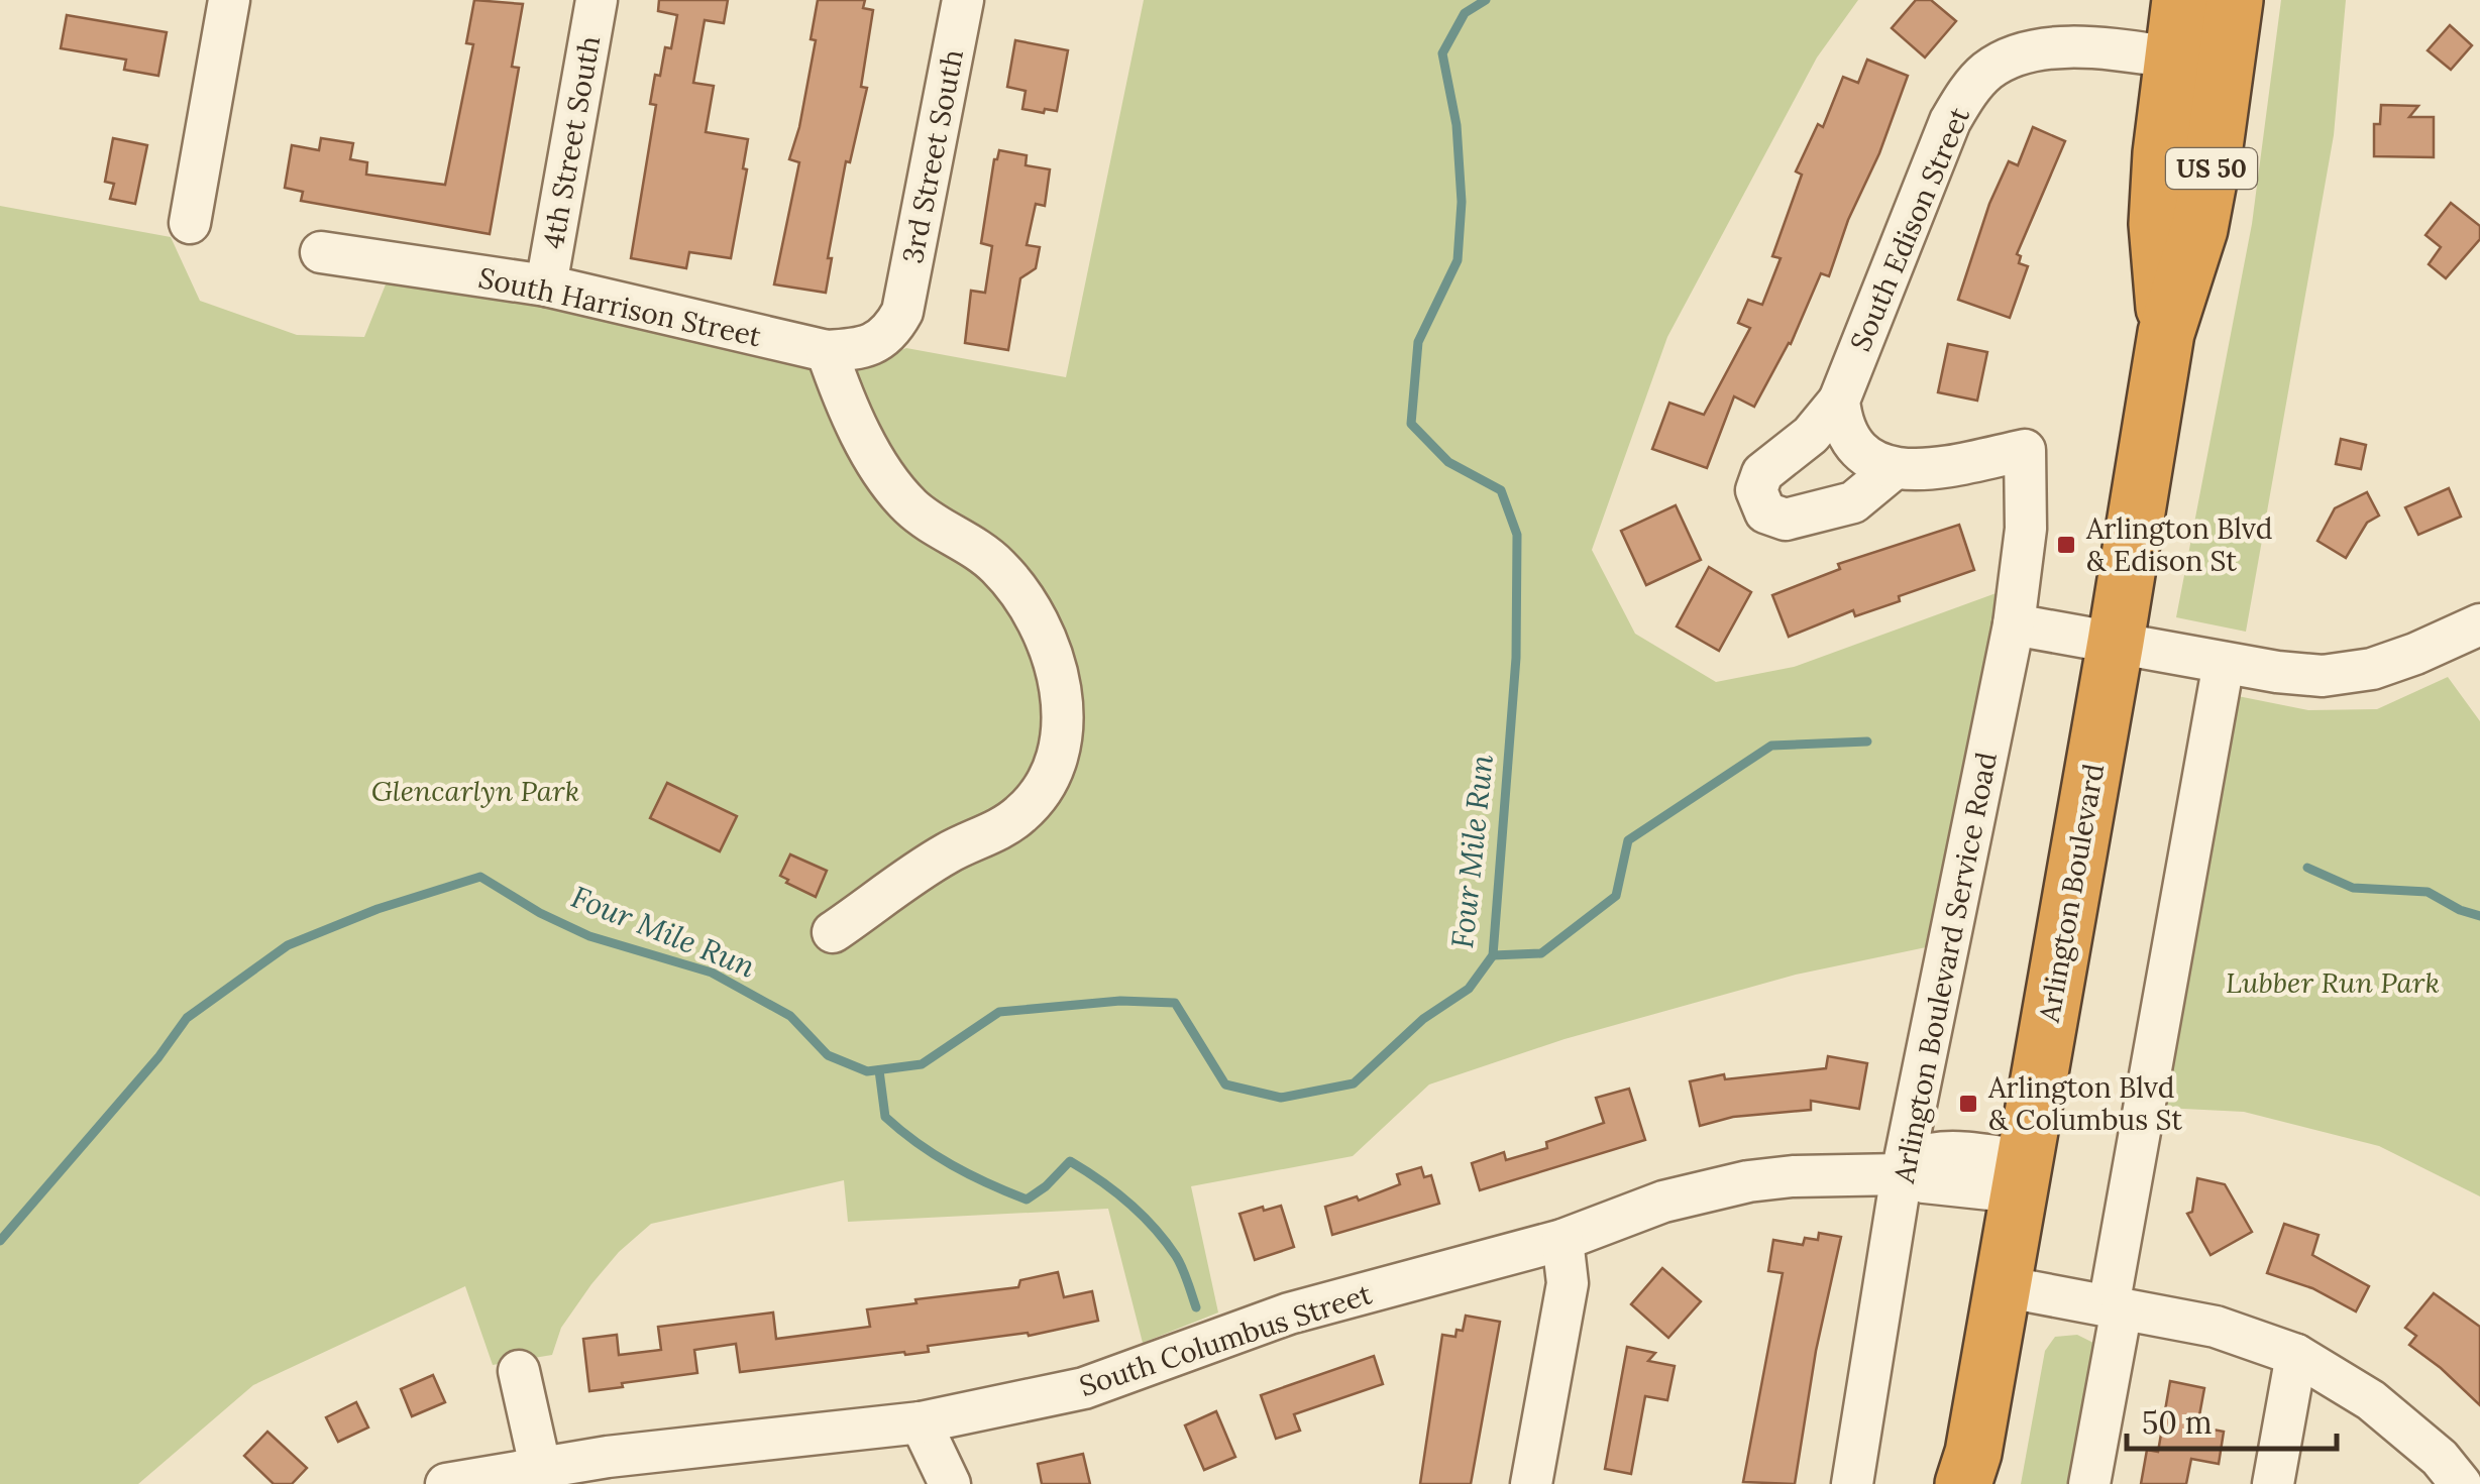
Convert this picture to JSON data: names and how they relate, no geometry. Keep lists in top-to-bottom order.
{
  "streets": {
    "highway": ["US 50", "Arlington Boulevard"],
    "street": [
      "4th Street South",
      "3rd Street South",
      "South Edison Street",
      "South Harrison Street",
      "Arlington Boulevard Service Road",
      "South Columbus Street"
    ]
  },
  "crossings": [
    ["4th Street South", "South Harrison Street"],
    ["3rd Street South", "South Harrison Street"],
    ["South Edison Street", "Arlington Boulevard"],
    ["South Edison Street", "Arlington Boulevard Service Road"],
    ["Arlington Boulevard", "South Columbus Street"],
    ["Arlington Boulevard Service Road", "South Columbus Street"]
  ],
  "water": ["Four Mile Run"],
  "parks": ["Glencarlyn Park", "Lubber Run Park"],
  "places": {
    "transit": ["Arlington Blvd & Edison St", "Arlington Blvd & Columbus St"]
  },
  "scale_bar": "50 m"
}
